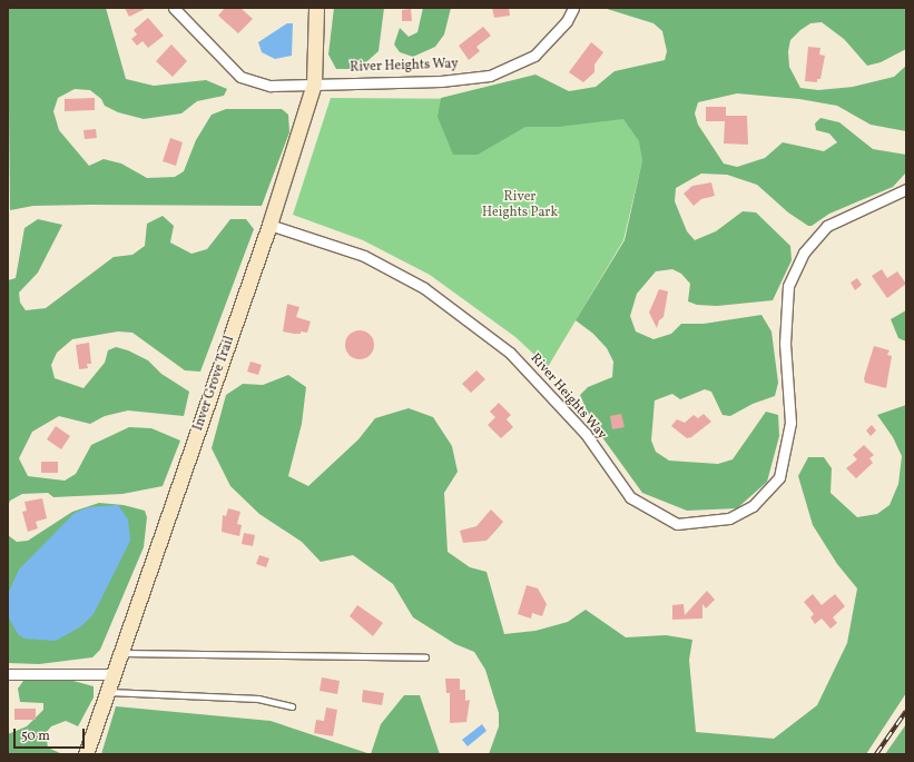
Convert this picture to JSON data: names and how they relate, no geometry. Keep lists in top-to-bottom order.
{
  "streets": {
    "street": ["River Heights Way", "Inver Grove Trail"]
  },
  "crossings": [
    ["River Heights Way", "Inver Grove Trail"]
  ],
  "parks": ["River Heights Park"],
  "scale_bar": "50 m"
}
